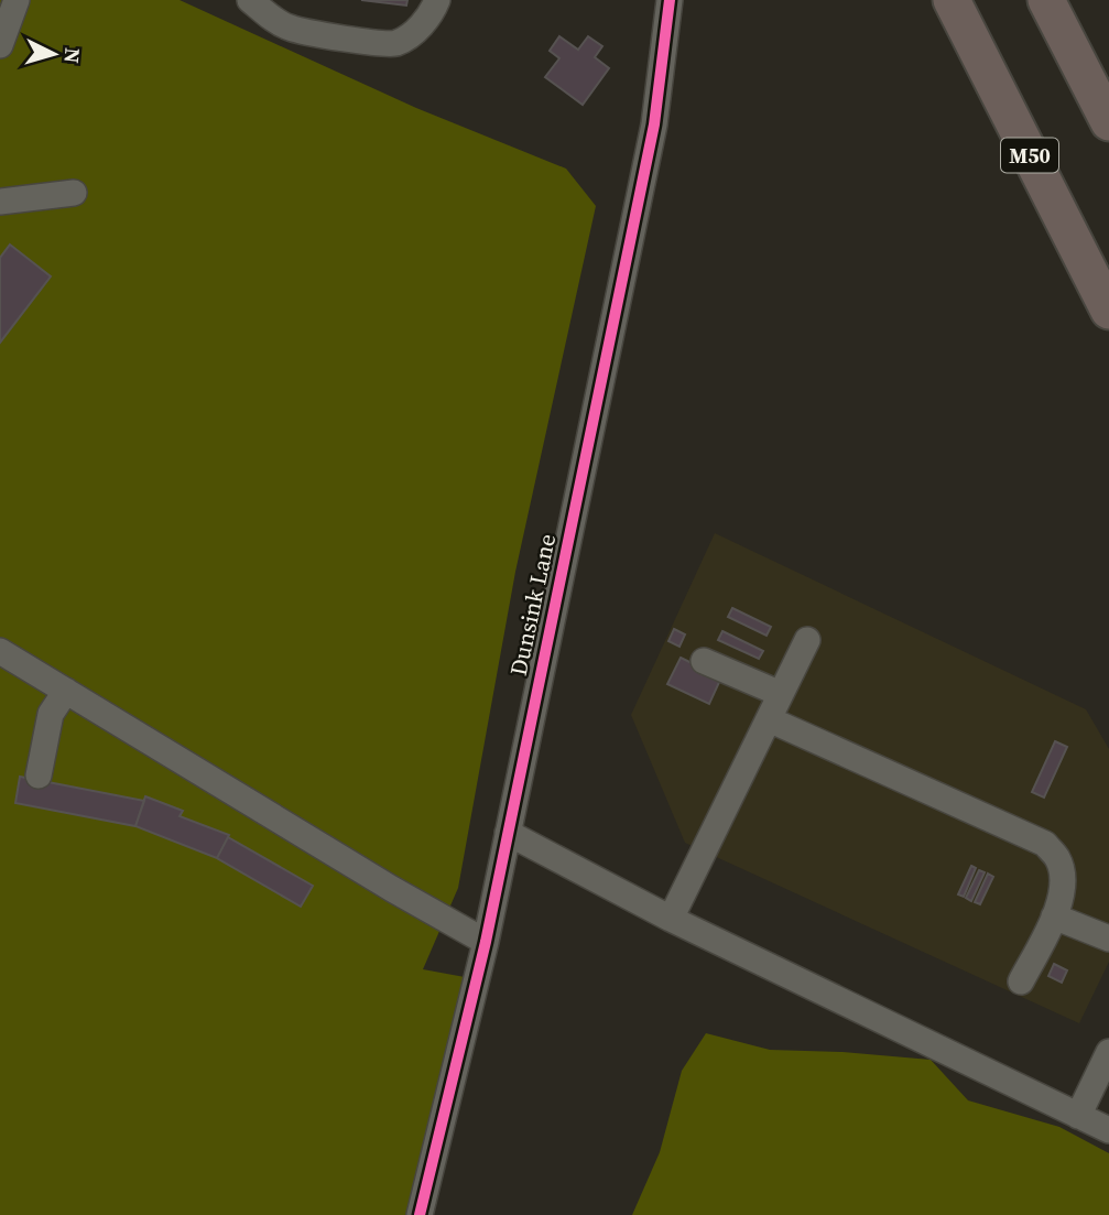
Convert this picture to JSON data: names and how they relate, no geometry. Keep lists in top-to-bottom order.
{
  "streets": {
    "highway": ["M50"],
    "street": ["Dunsink Lane"]
  },
  "north": "right"
}
